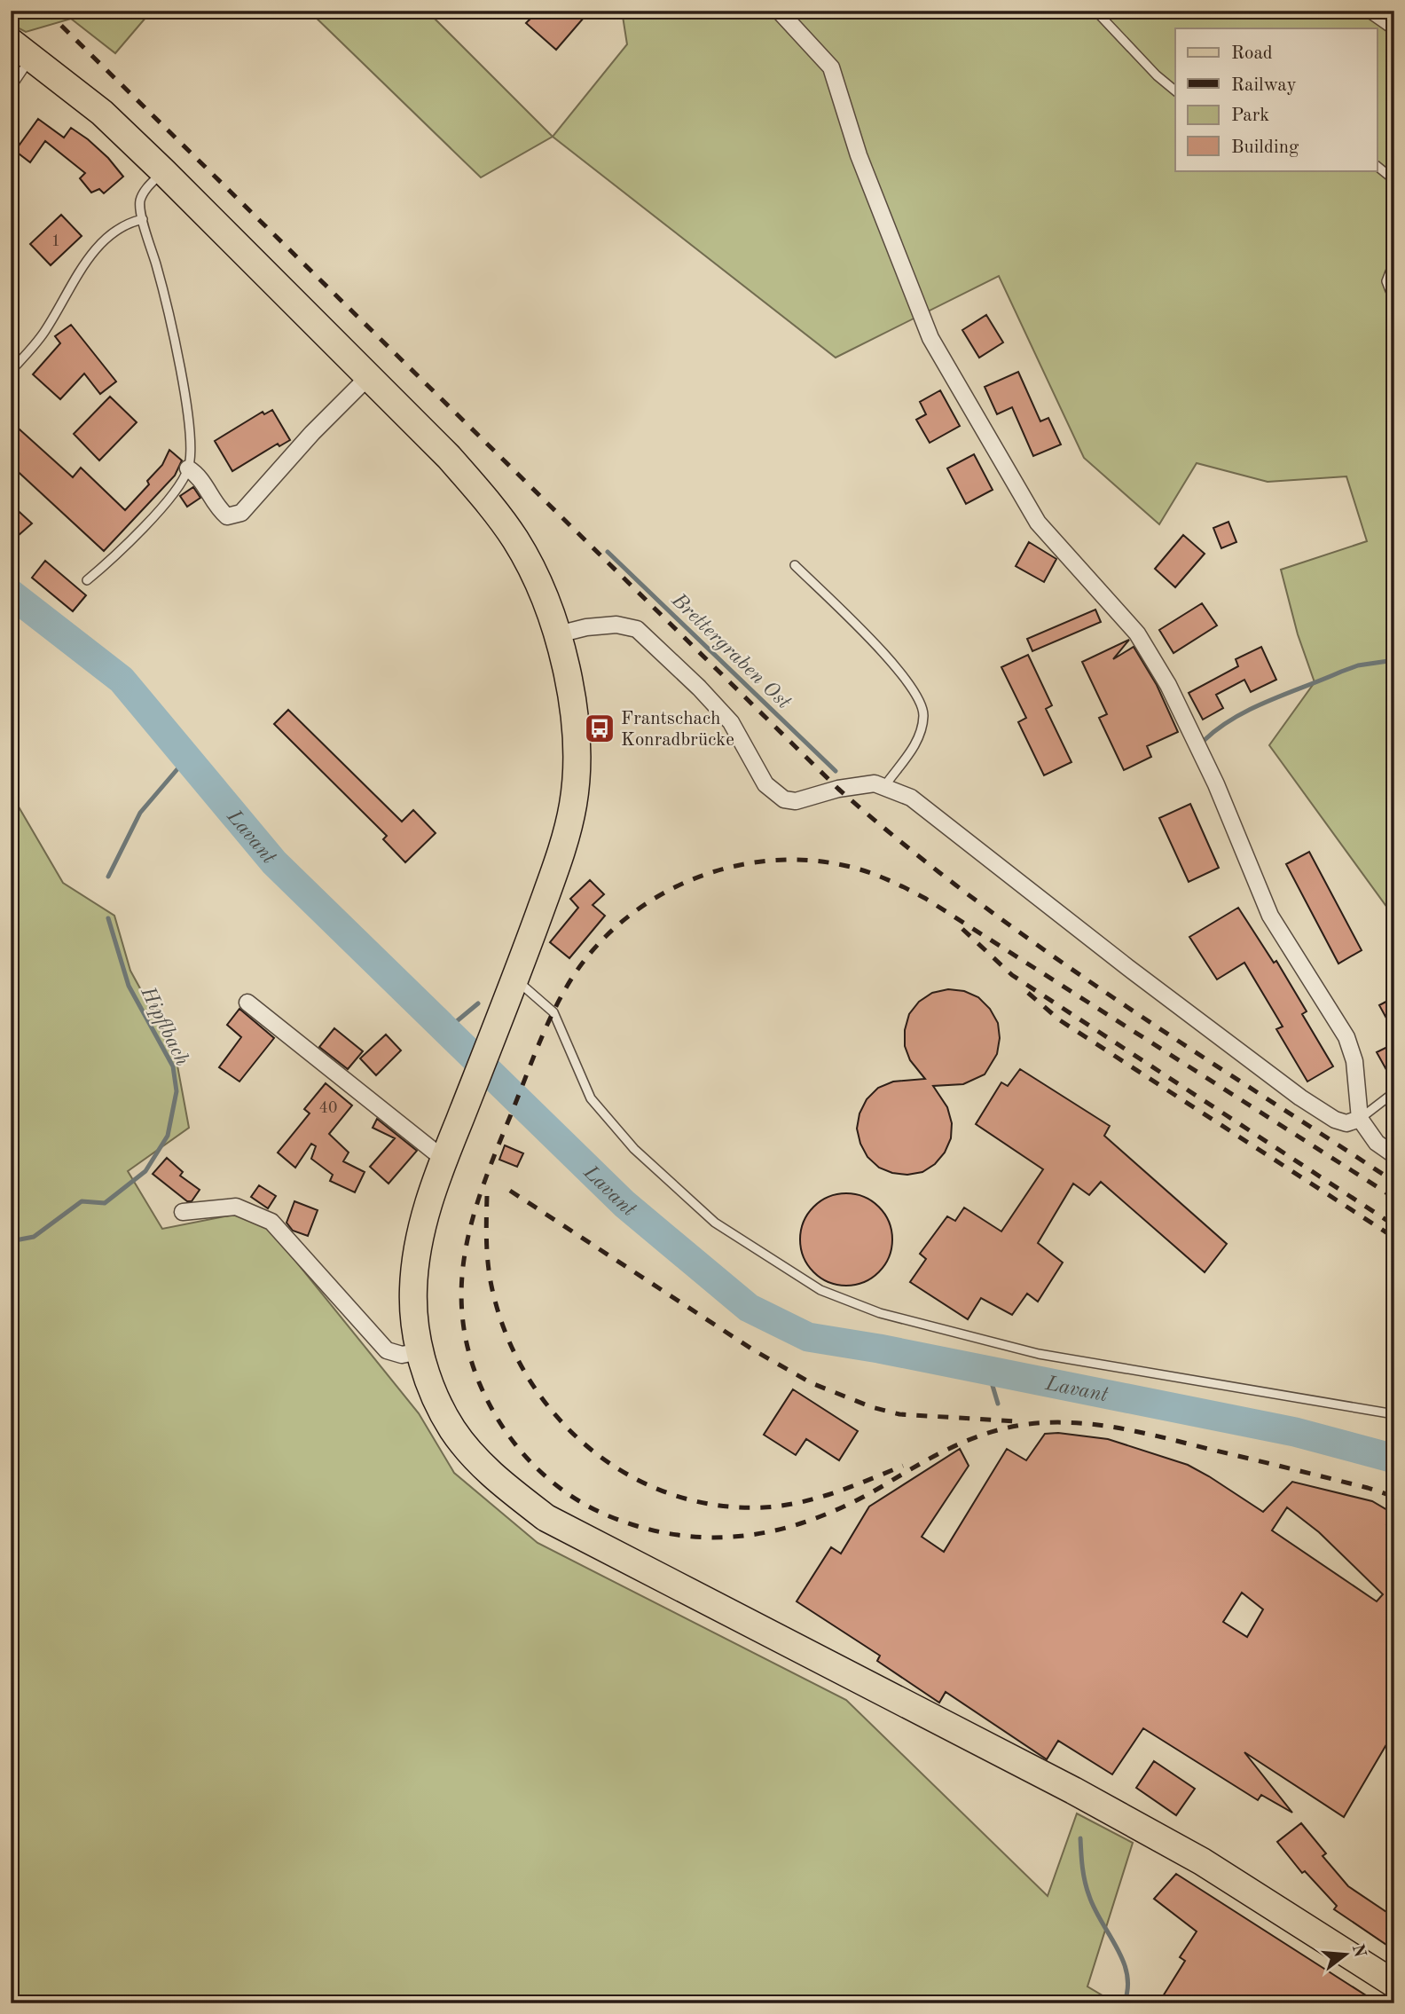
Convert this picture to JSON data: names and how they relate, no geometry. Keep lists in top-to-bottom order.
{
  "water": ["Brettergraben Ost", "Lavant", "Hipflbach"],
  "places": {
    "bus stop": ["Frantschach Konradbrücke"]
  },
  "house_numbers": ["1", "40"],
  "legend": [
    "Road",
    "Railway",
    "Park",
    "Building"
  ],
  "north": "right"
}
